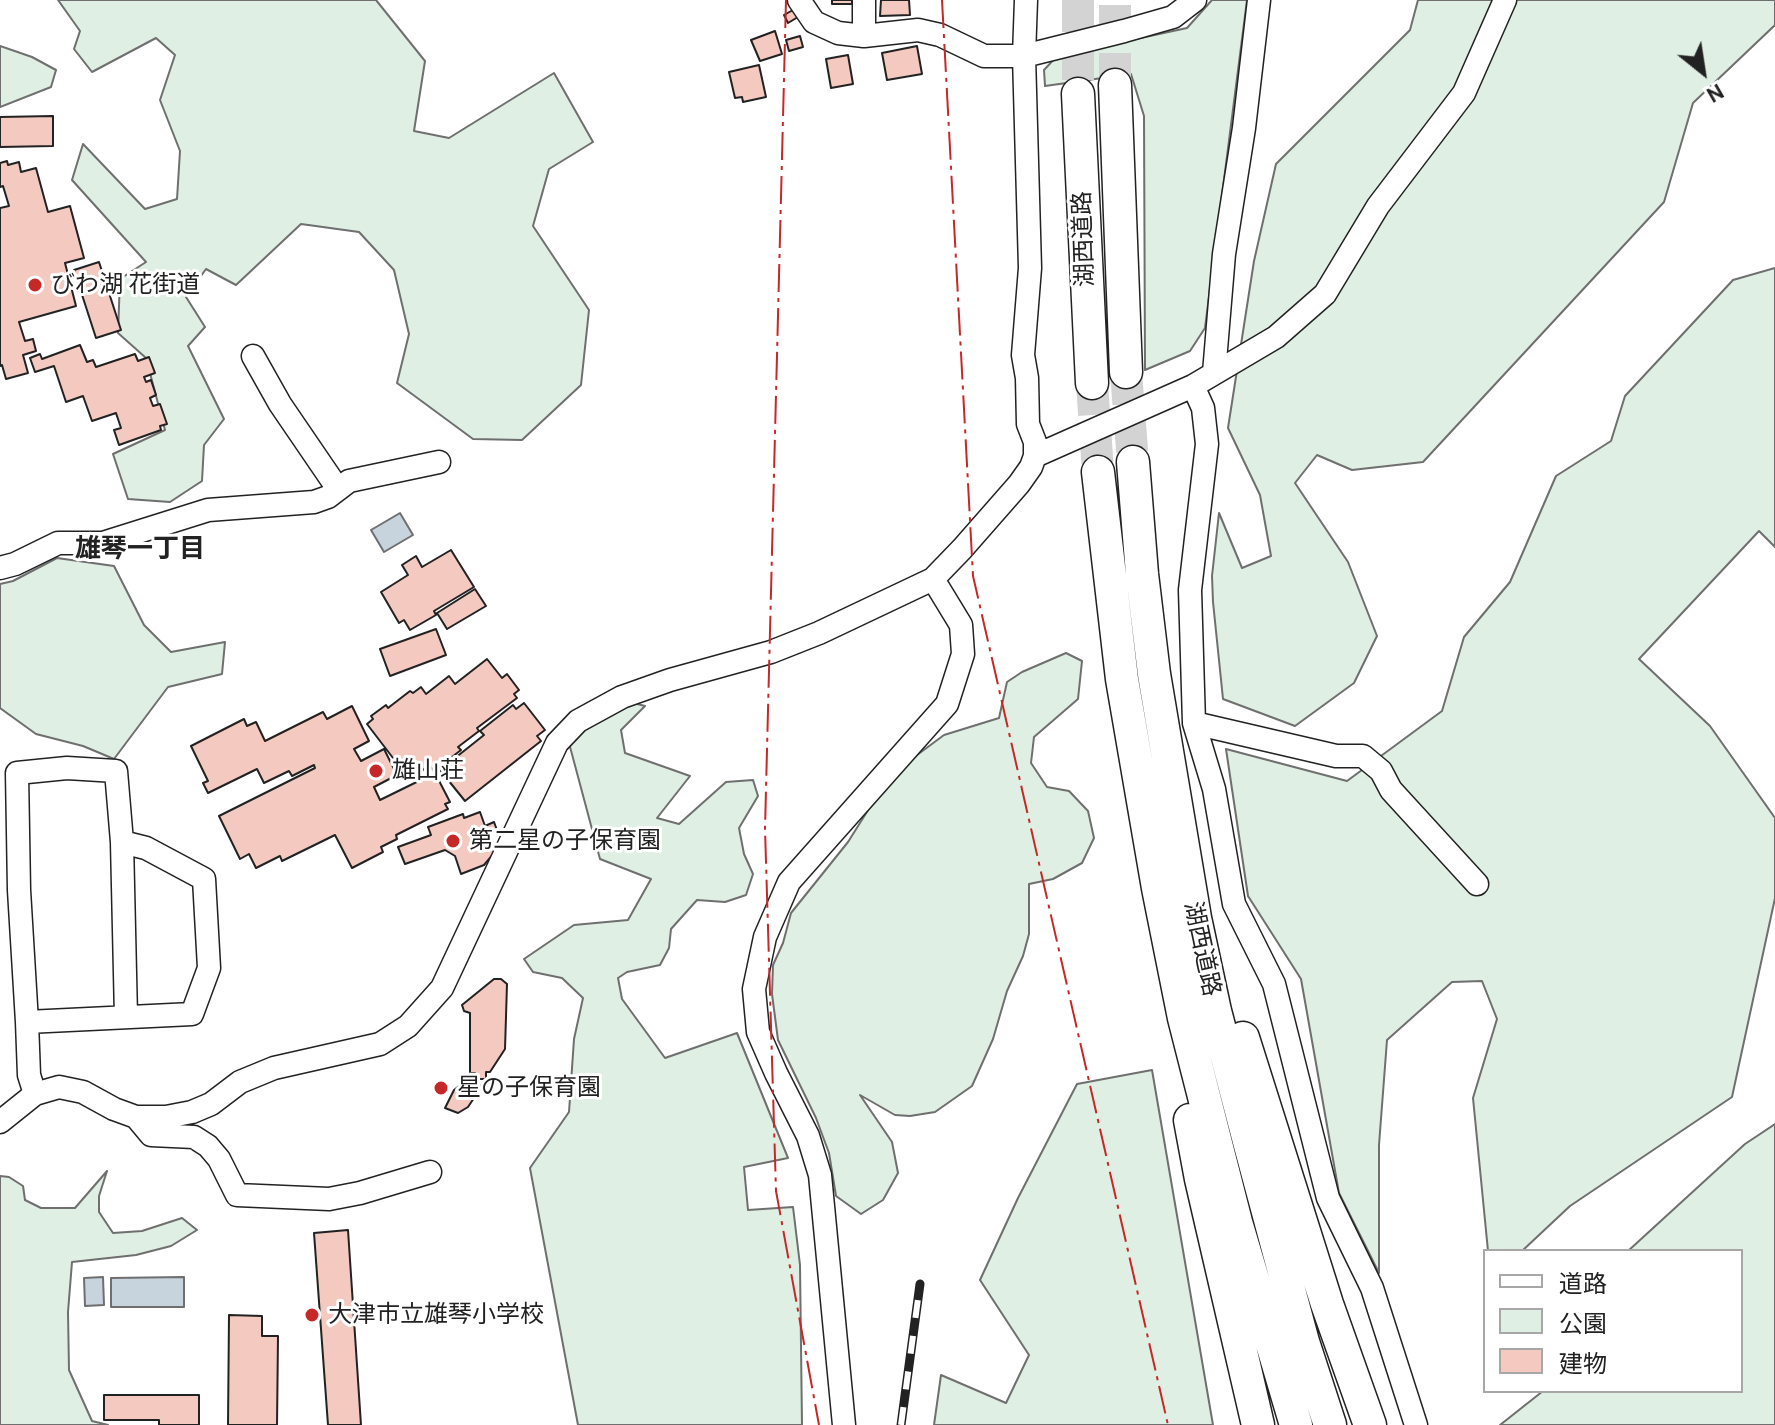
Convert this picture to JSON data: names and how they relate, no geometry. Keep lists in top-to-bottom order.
{
  "streets": {
    "highway": ["湖西道路"]
  },
  "districts": ["雄琴一丁目"],
  "places": [
    "びわ湖 花街道",
    "雄山荘",
    "第二星の子保育園",
    "星の子保育園",
    "大津市立雄琴小学校"
  ],
  "legend": ["道路", "公園", "建物"],
  "north": "bottom right"
}
